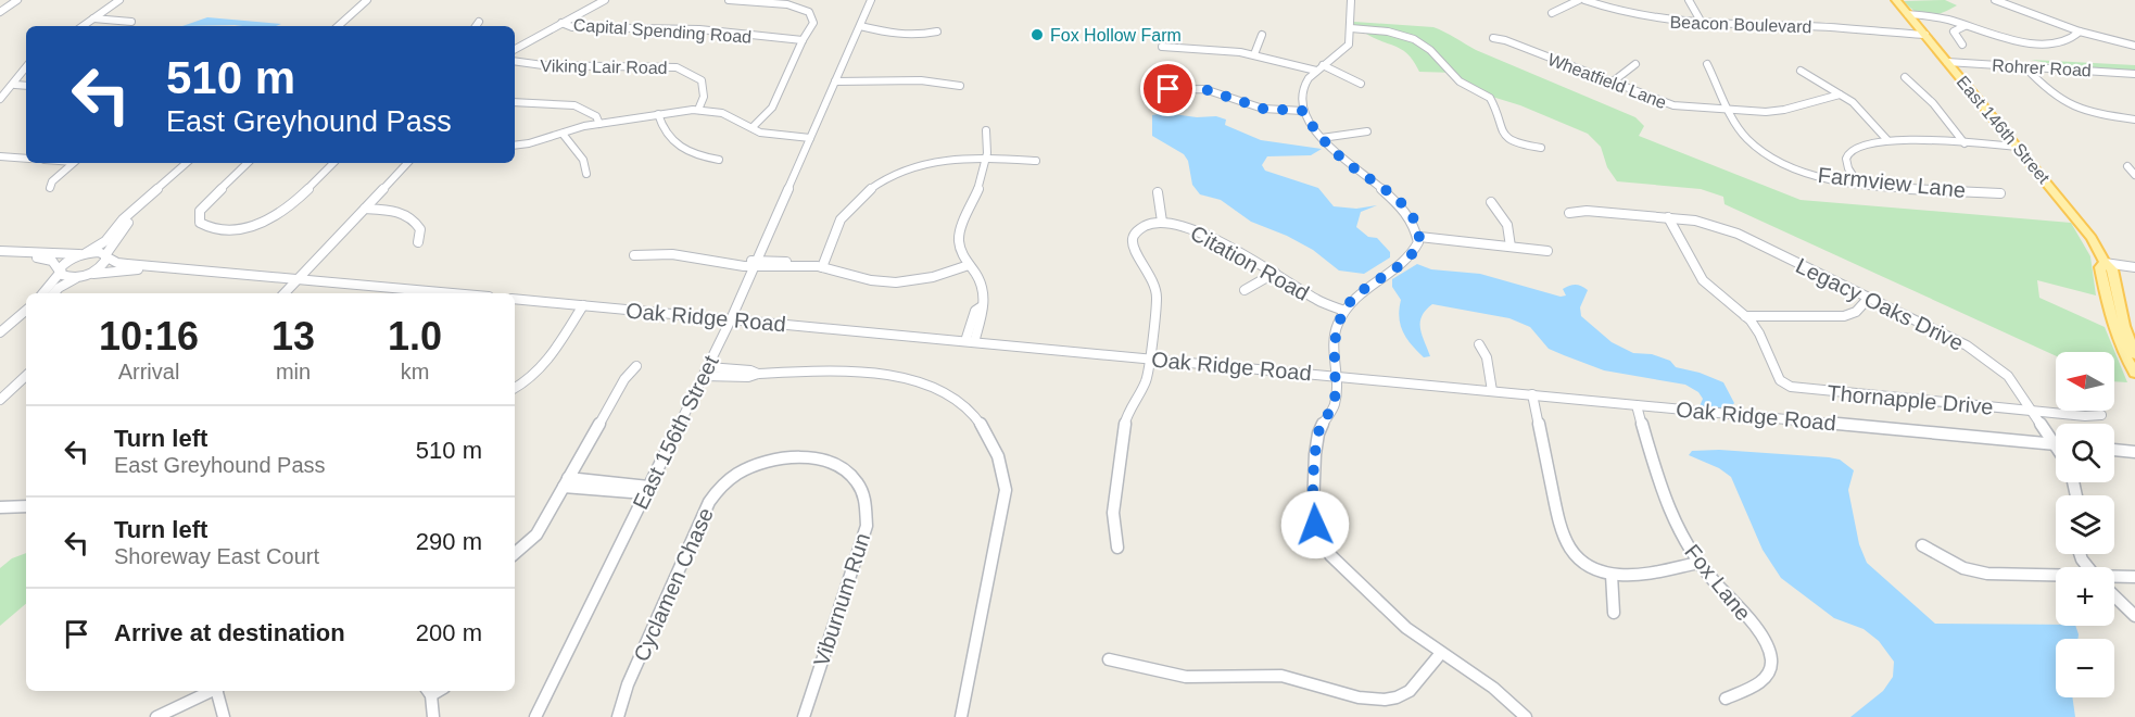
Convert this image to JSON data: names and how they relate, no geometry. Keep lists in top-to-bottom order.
{
  "streets": {
    "main road": ["East 146th Street"],
    "street": [
      "Beacon Boulevard",
      "Capital Spending Road",
      "Viking Lair Road",
      "Rohrer Road",
      "Wheatfield Lane",
      "Farmview Lane",
      "Citation Road",
      "Legacy Oaks Drive",
      "Oak Ridge Road",
      "Thornapple Drive",
      "East 156th Street",
      "Fox Lane",
      "Cyclamen Chase",
      "Viburnum Run"
    ]
  },
  "crossings": [
    ["Beacon Boulevard", "East 146th Street"],
    ["Rohrer Road", "East 146th Street"],
    ["Wheatfield Lane", "Farmview Lane"],
    ["Citation Road", "Oak Ridge Road"],
    ["Legacy Oaks Drive", "Oak Ridge Road"],
    ["Legacy Oaks Drive", "Thornapple Drive"],
    ["Oak Ridge Road", "East 156th Street"],
    ["Oak Ridge Road", "Fox Lane"],
    ["Cyclamen Chase", "Viburnum Run"]
  ],
  "places": ["Fox Hollow Farm"],
  "north": "left",
  "page": {
    "turn": ["510 m", "East Greyhound Pass"],
    "eta": [
      "10:16",
      "Arrival",
      "13",
      "min",
      "1.0",
      "km"
    ],
    "map_buttons": ["+", "−"],
    "list": [
      {
        "name": "Turn left",
        "note": "East Greyhound Pass",
        "value": "510 m"
      },
      {
        "name": "Turn left",
        "note": "Shoreway East Court",
        "value": "290 m"
      },
      {
        "name": "Arrive at destination",
        "value": "200 m"
      }
    ]
  }
}
